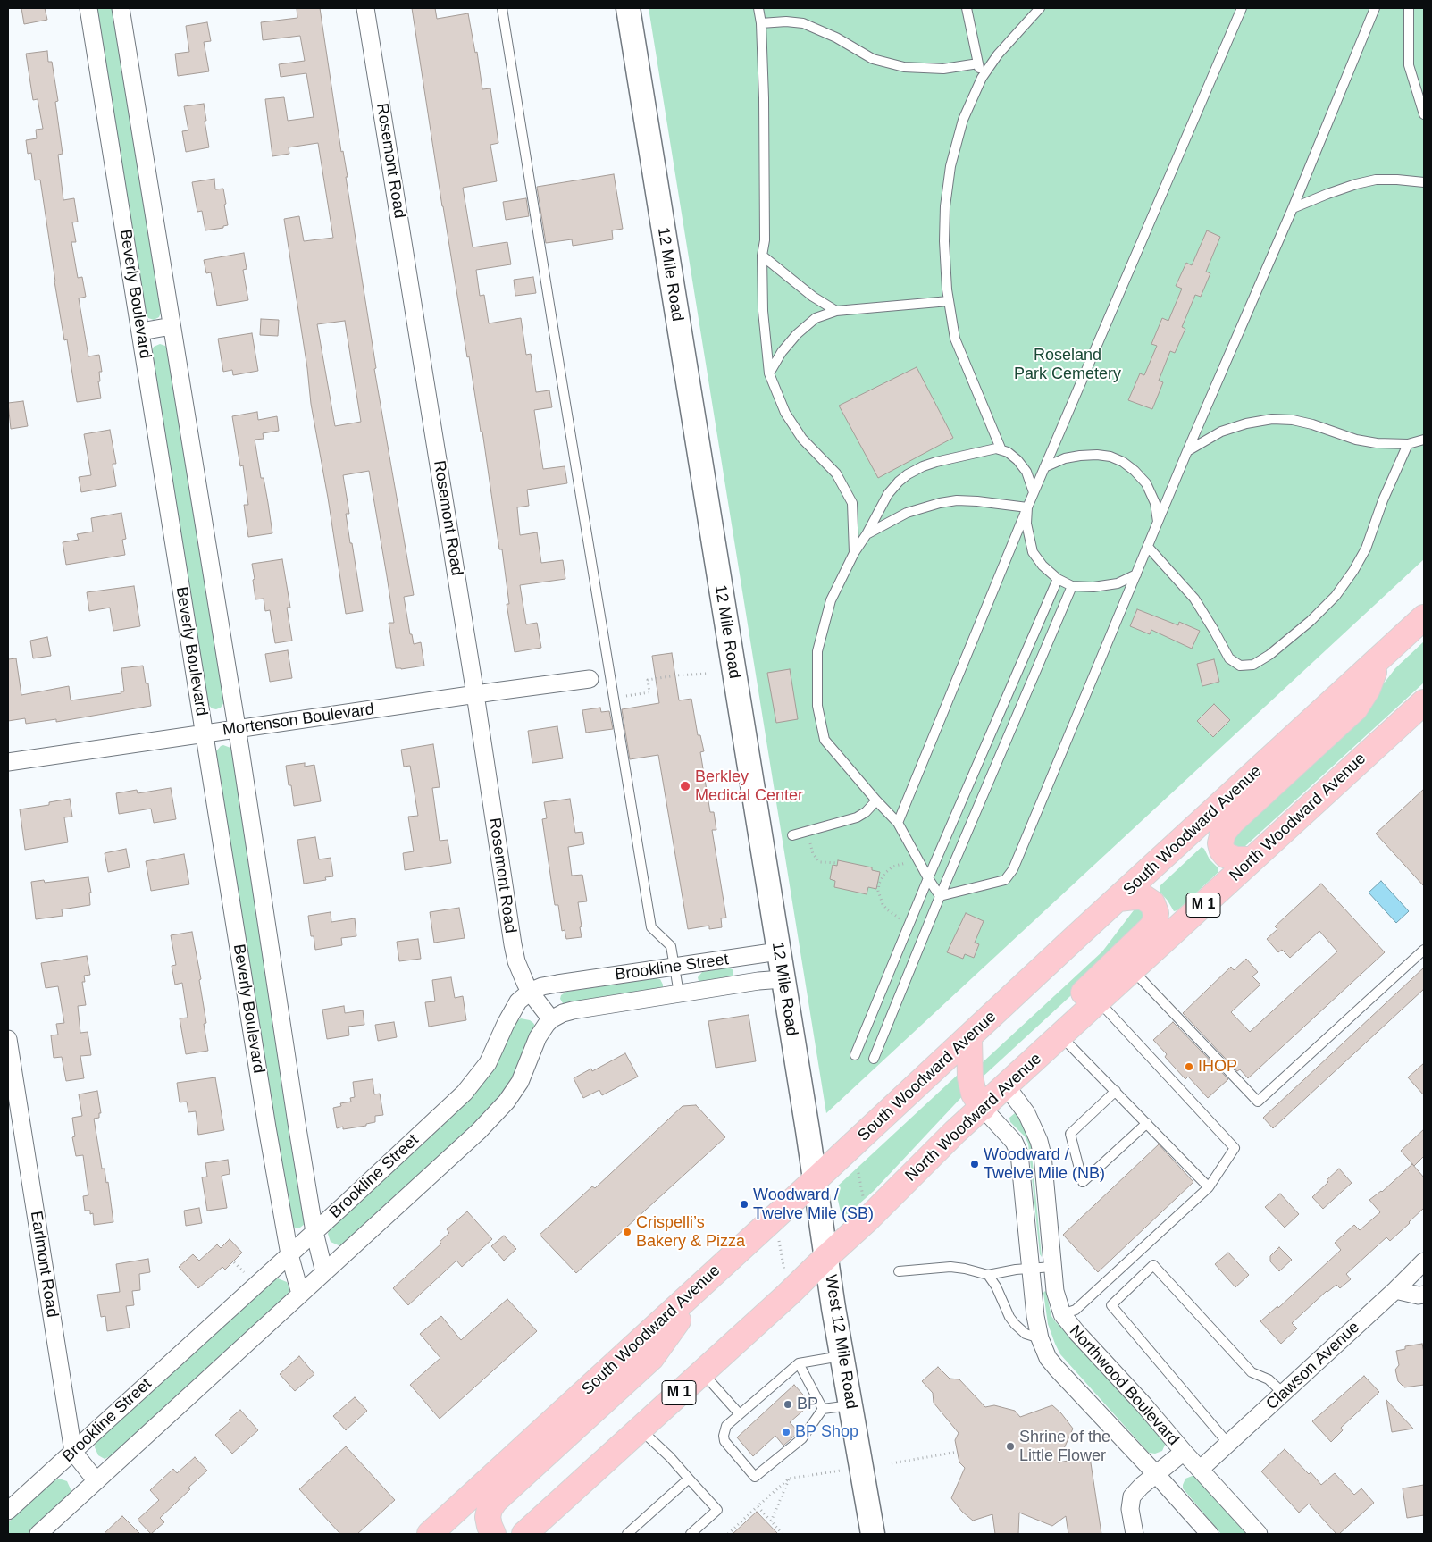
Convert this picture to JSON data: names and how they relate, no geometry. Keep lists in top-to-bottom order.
{
  "streets": {
    "main road": [
      "12 Mile Road",
      "North Woodward Avenue",
      "South Woodward Avenue",
      "M 1",
      "West 12 Mile Road"
    ],
    "street": [
      "Rosemont Road",
      "Beverly Boulevard",
      "Mortenson Boulevard",
      "Brookline Street",
      "Earlmont Road",
      "Clawson Avenue",
      "Northwood Boulevard"
    ]
  },
  "crossings": [
    ["Rosemont Road", "Mortenson Boulevard"],
    ["Rosemont Road", "Brookline Street"],
    ["12 Mile Road", "North Woodward Avenue"],
    ["12 Mile Road", "South Woodward Avenue"],
    ["12 Mile Road", "Brookline Street"],
    ["12 Mile Road", "West 12 Mile Road"],
    ["Beverly Boulevard", "Mortenson Boulevard"],
    ["Beverly Boulevard", "Brookline Street"],
    ["North Woodward Avenue", "West 12 Mile Road"],
    ["North Woodward Avenue", "Northwood Boulevard"],
    ["Brookline Street", "Earlmont Road"],
    ["Clawson Avenue", "Northwood Boulevard"]
  ],
  "parks": ["Roseland Park Cemetery"],
  "places": [
    "Berkley Medical Center",
    "IHOP",
    "Woodward / Twelve Mile (NB)",
    "Woodward / Twelve Mile (SB)",
    "Crispelli’s Bakery & Pizza",
    "BP",
    "BP Shop",
    "Shrine of the Little Flower"
  ]
}
